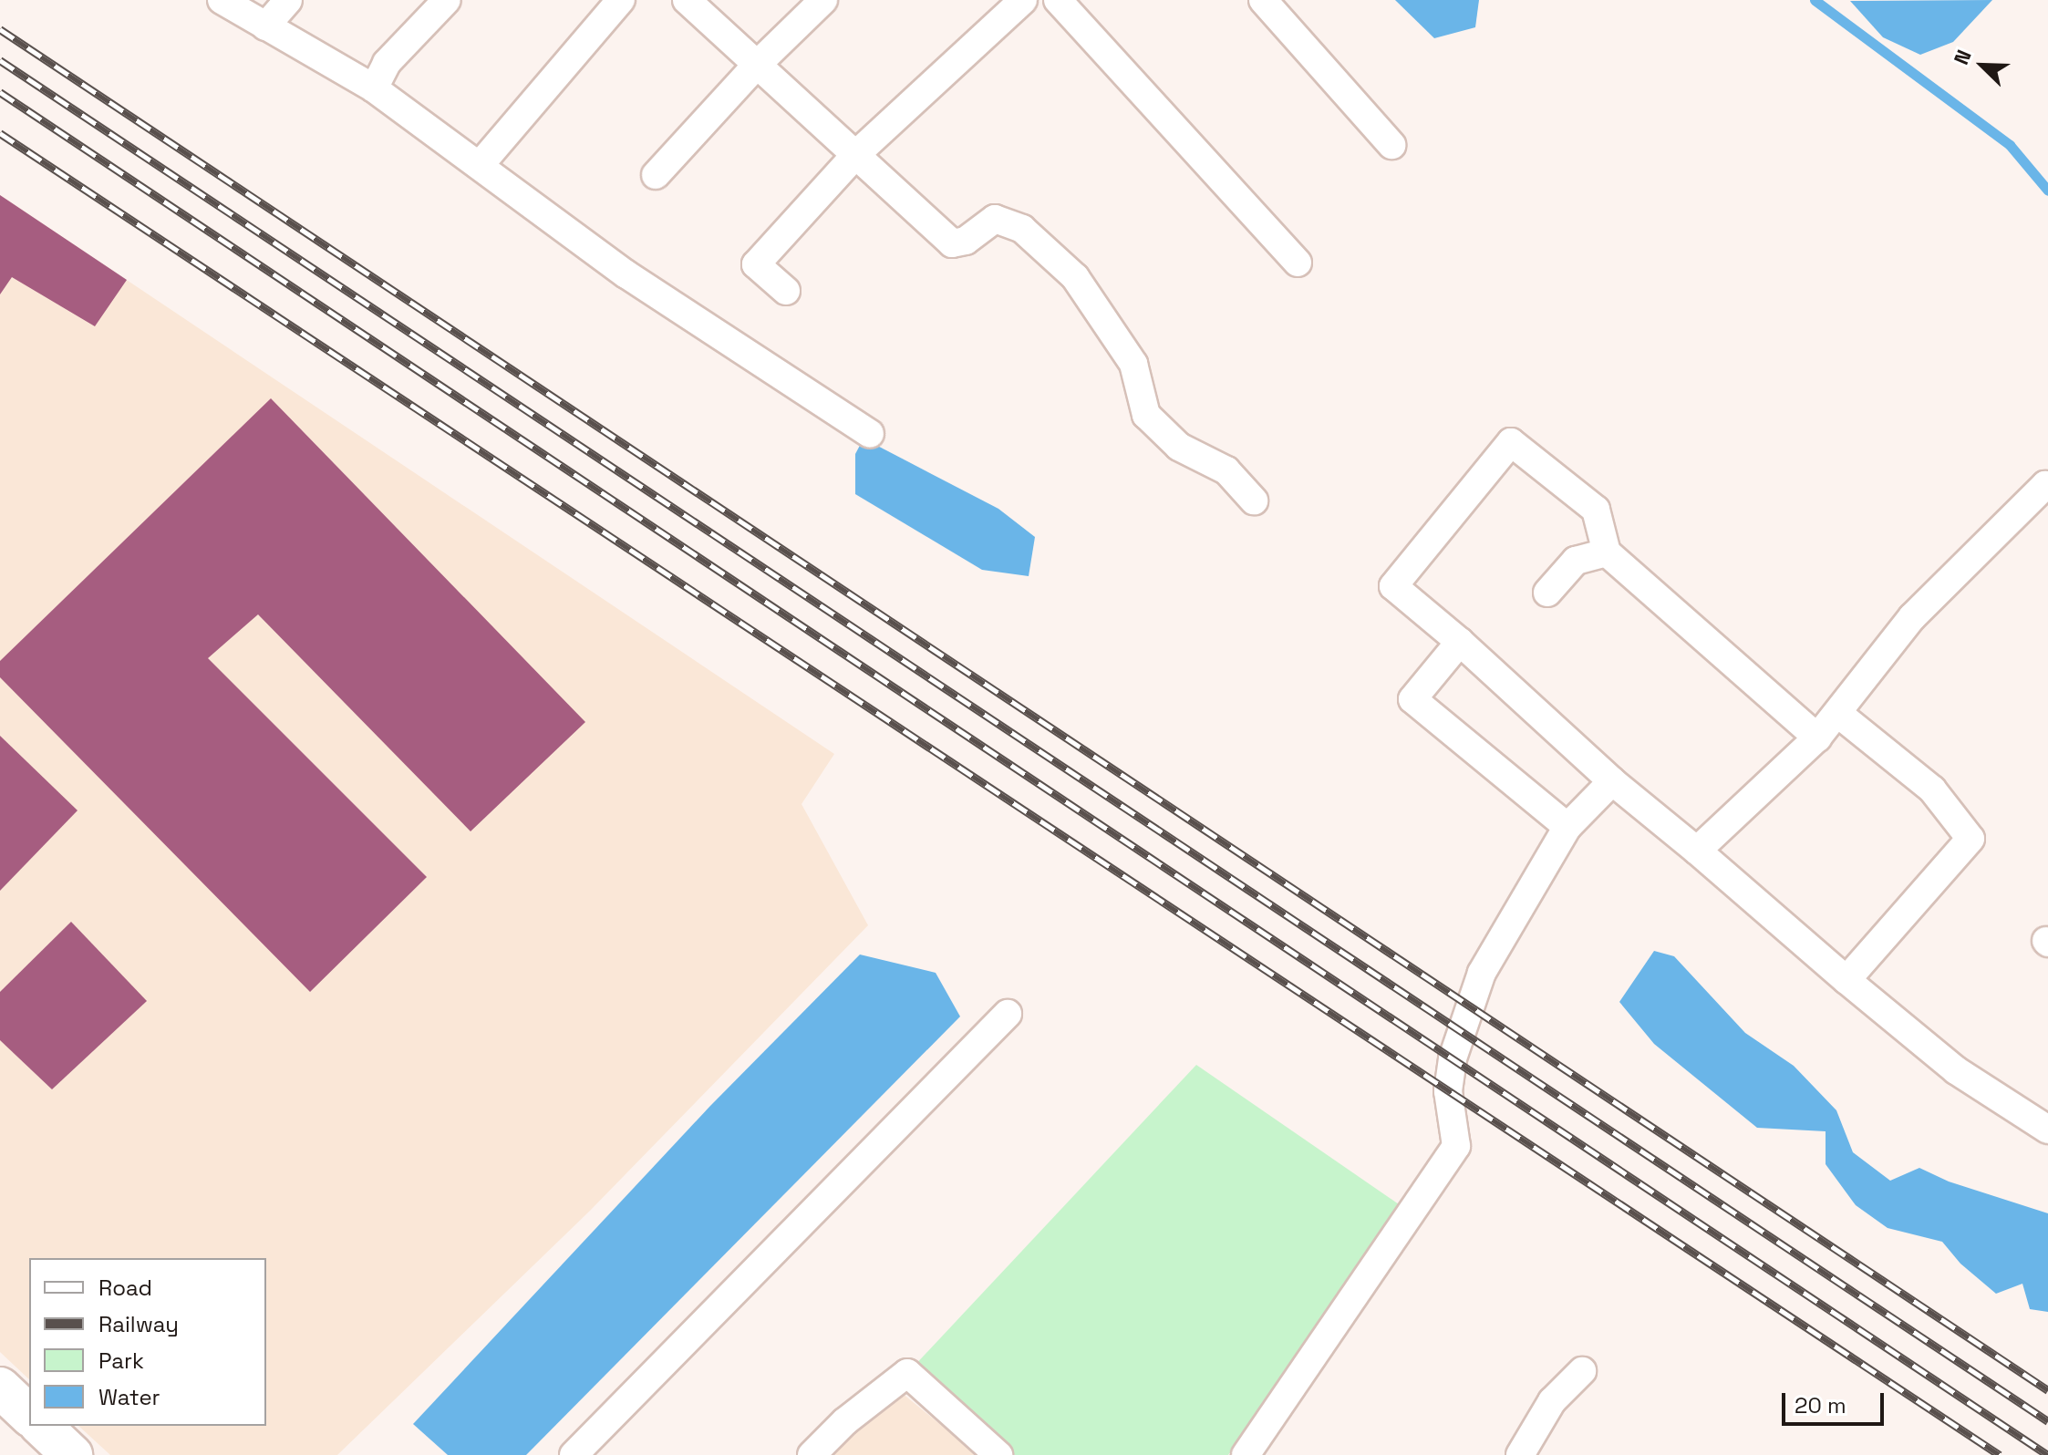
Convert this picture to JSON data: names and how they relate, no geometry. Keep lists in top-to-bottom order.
{
  "legend": [
    "Road",
    "Railway",
    "Park",
    "Water"
  ],
  "scale_bar": "20 m",
  "north": "top left"
}
